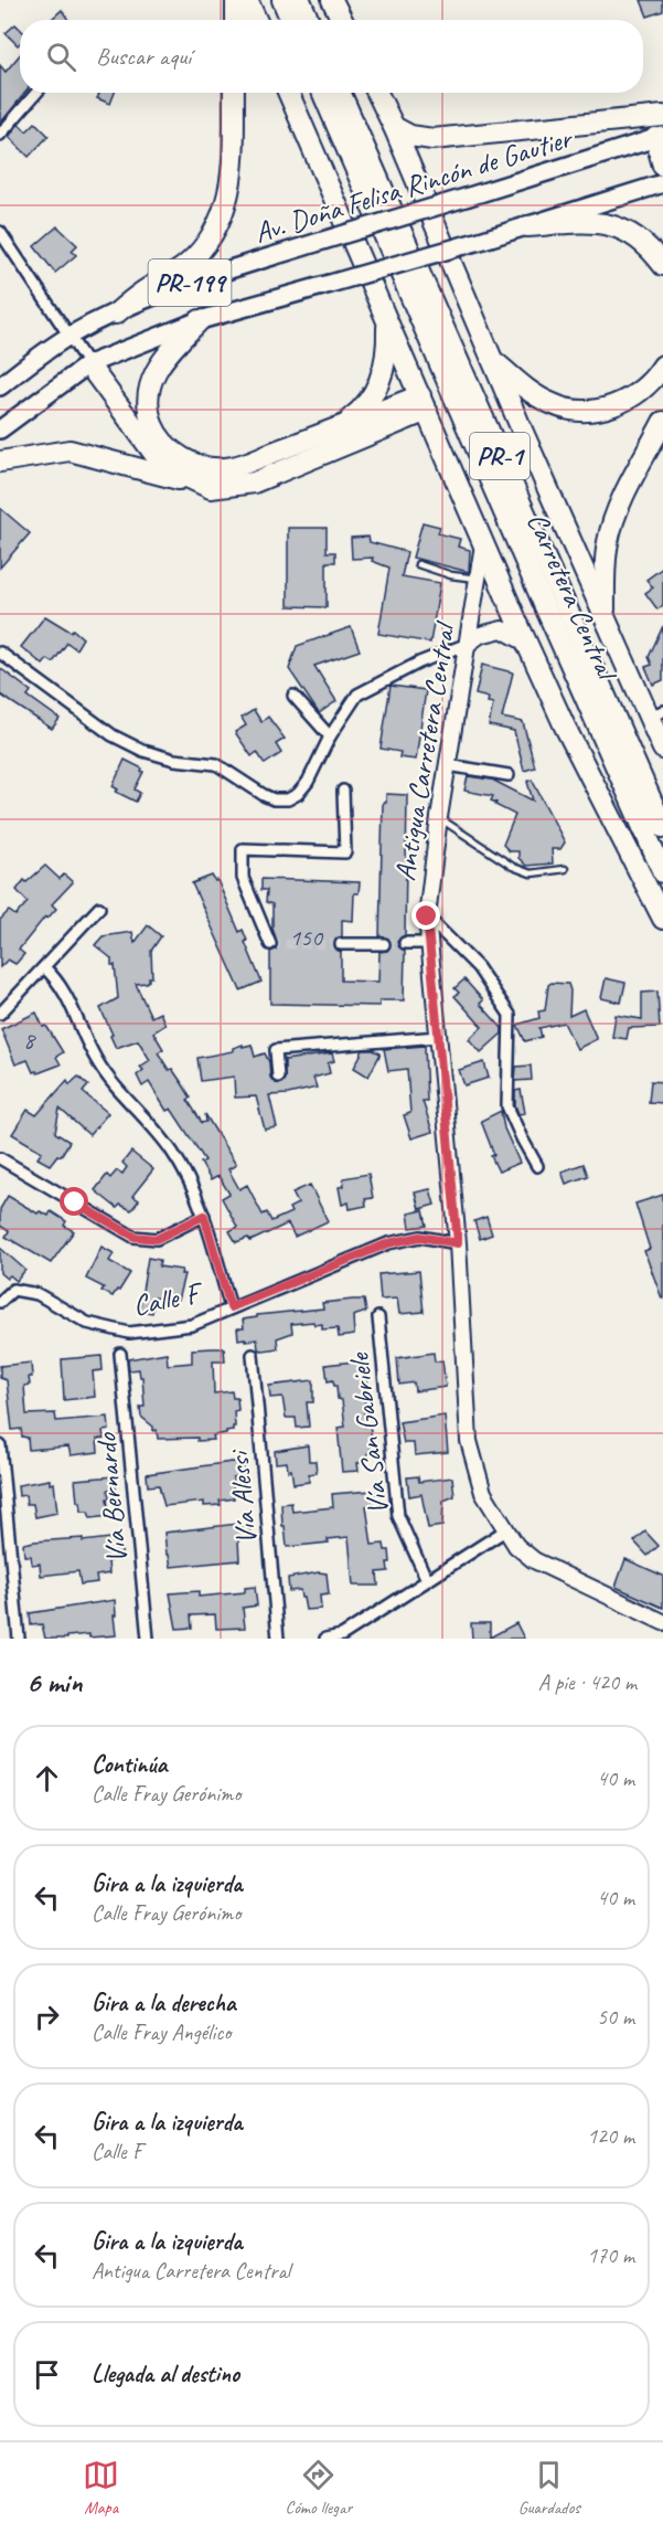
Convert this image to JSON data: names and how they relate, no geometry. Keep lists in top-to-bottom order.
{
  "streets": {
    "highway": ["PR-1", "Carretera Central"],
    "main road": ["Av. Doña Felisa Rincón de Gautier", "PR-199"],
    "street": [
      "Antigua Carretera Central",
      "Calle F",
      "Vía San Gabriele",
      "Vía Bernardo",
      "Vía Alessi"
    ]
  },
  "crossings": [
    ["Av. Doña Felisa Rincón de Gautier", "PR-199"],
    ["Antigua Carretera Central", "Calle F"]
  ],
  "house_numbers": ["150", "8"],
  "page": {
    "search": "Buscar aquí",
    "heading": ["6 min", "A pie · 420 m"],
    "list": [
      ["Continúa", "Calle Fray Gerónimo", "40 m"],
      ["Gira a la izquierda", "Calle Fray Gerónimo", "40 m"],
      ["Gira a la derecha", "Calle Fray Angélico", "50 m"],
      ["Gira a la izquierda", "Calle F", "120 m"],
      ["Gira a la izquierda", "Antigua Carretera Central", "170 m"],
      "Llegada al destino"
    ],
    "nav": ["Mapa", "Cómo llegar", "Guardados"]
  }
}
